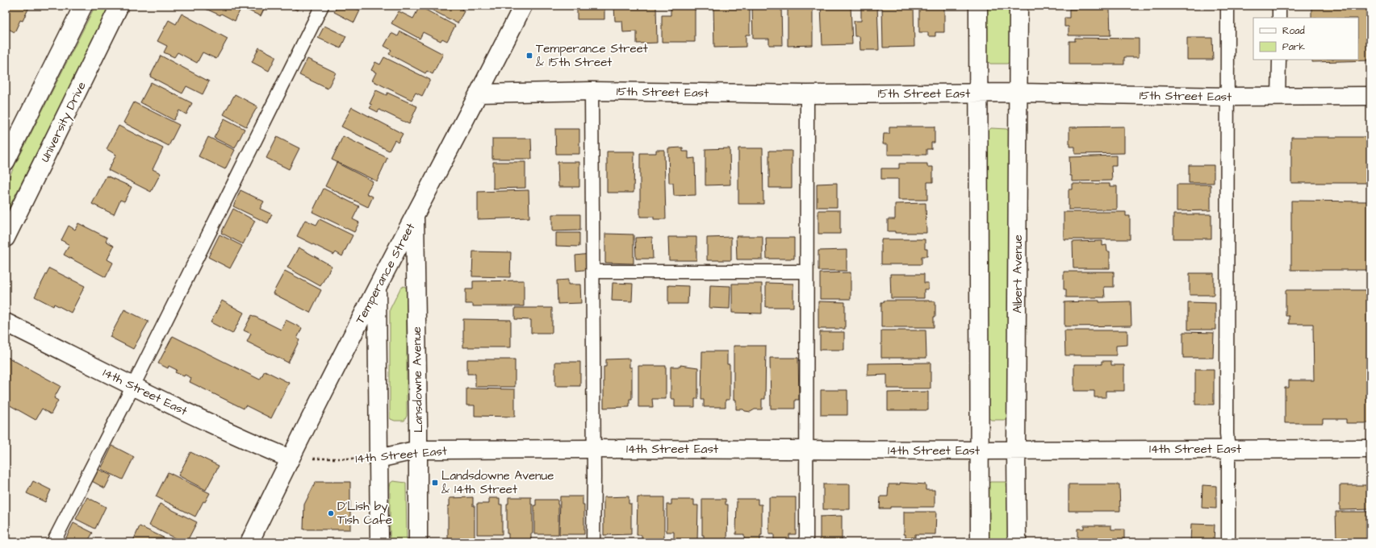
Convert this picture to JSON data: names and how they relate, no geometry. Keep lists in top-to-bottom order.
{
  "streets": {
    "street": [
      "15th Street East",
      "University Drive",
      "Temperance Street",
      "Albert Avenue",
      "Lansdowne Avenue",
      "14th Street East"
    ]
  },
  "crossings": [
    ["15th Street East", "Temperance Street"],
    ["15th Street East", "Albert Avenue"],
    ["Temperance Street", "Lansdowne Avenue"],
    ["Temperance Street", "14th Street East"],
    ["Albert Avenue", "14th Street East"],
    ["Lansdowne Avenue", "14th Street East"]
  ],
  "places": {
    "transit": ["Temperance Street & 15th Street", "Landsdowne Avenue & 14th Street"],
    "other": ["D'Lish by Tish Cafe"]
  },
  "legend": ["Road", "Park"]
}
